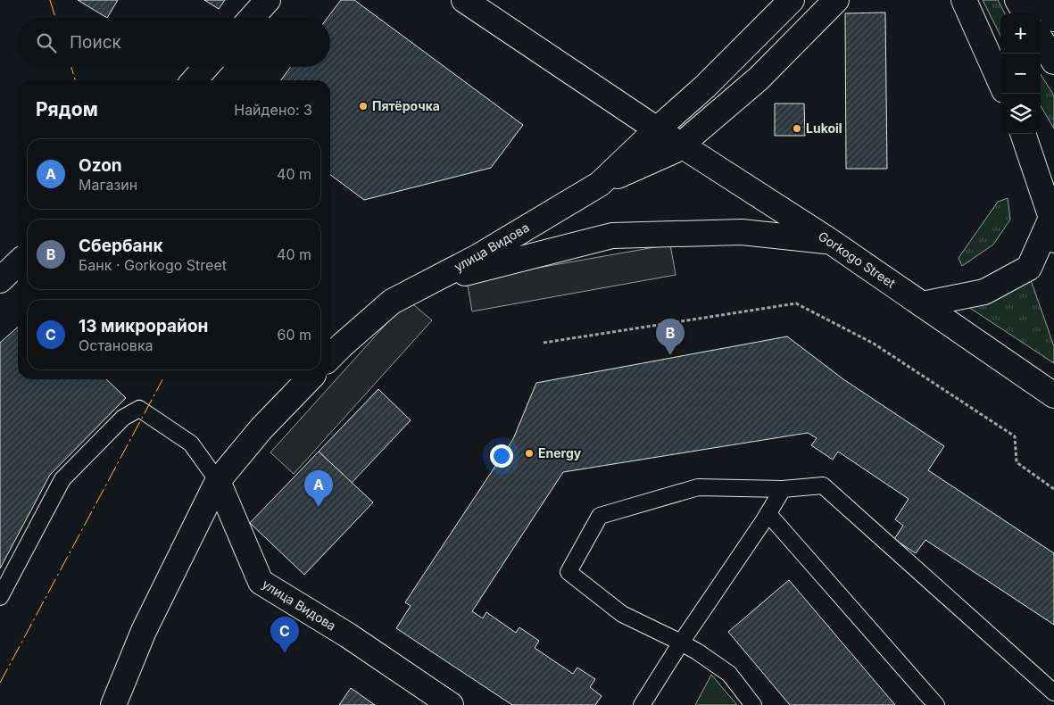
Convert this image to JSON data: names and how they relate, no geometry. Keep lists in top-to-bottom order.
{
  "streets": {
    "main road": ["улица Видова", "Gorkogo Street"]
  },
  "crossings": [
    ["улица Видова", "Gorkogo Street"]
  ],
  "places": ["Пятёрочка", "Lukoil", "Energy"],
  "page": {
    "map_buttons": ["+", "−"],
    "search": "Поиск",
    "heading": ["Рядом", "Найдено: 3"],
    "list": [
      {
        "mark": "A",
        "name": "Ozon",
        "note": "Магазин",
        "value": "40 m"
      },
      {
        "mark": "B",
        "name": "Сбербанк",
        "note": "Банк · Gorkogo Street",
        "value": "40 m"
      },
      {
        "mark": "C",
        "name": "13 микрорайон",
        "note": "Остановка",
        "value": "60 m"
      }
    ],
    "pins": ["B", "A", "C"]
  }
}
